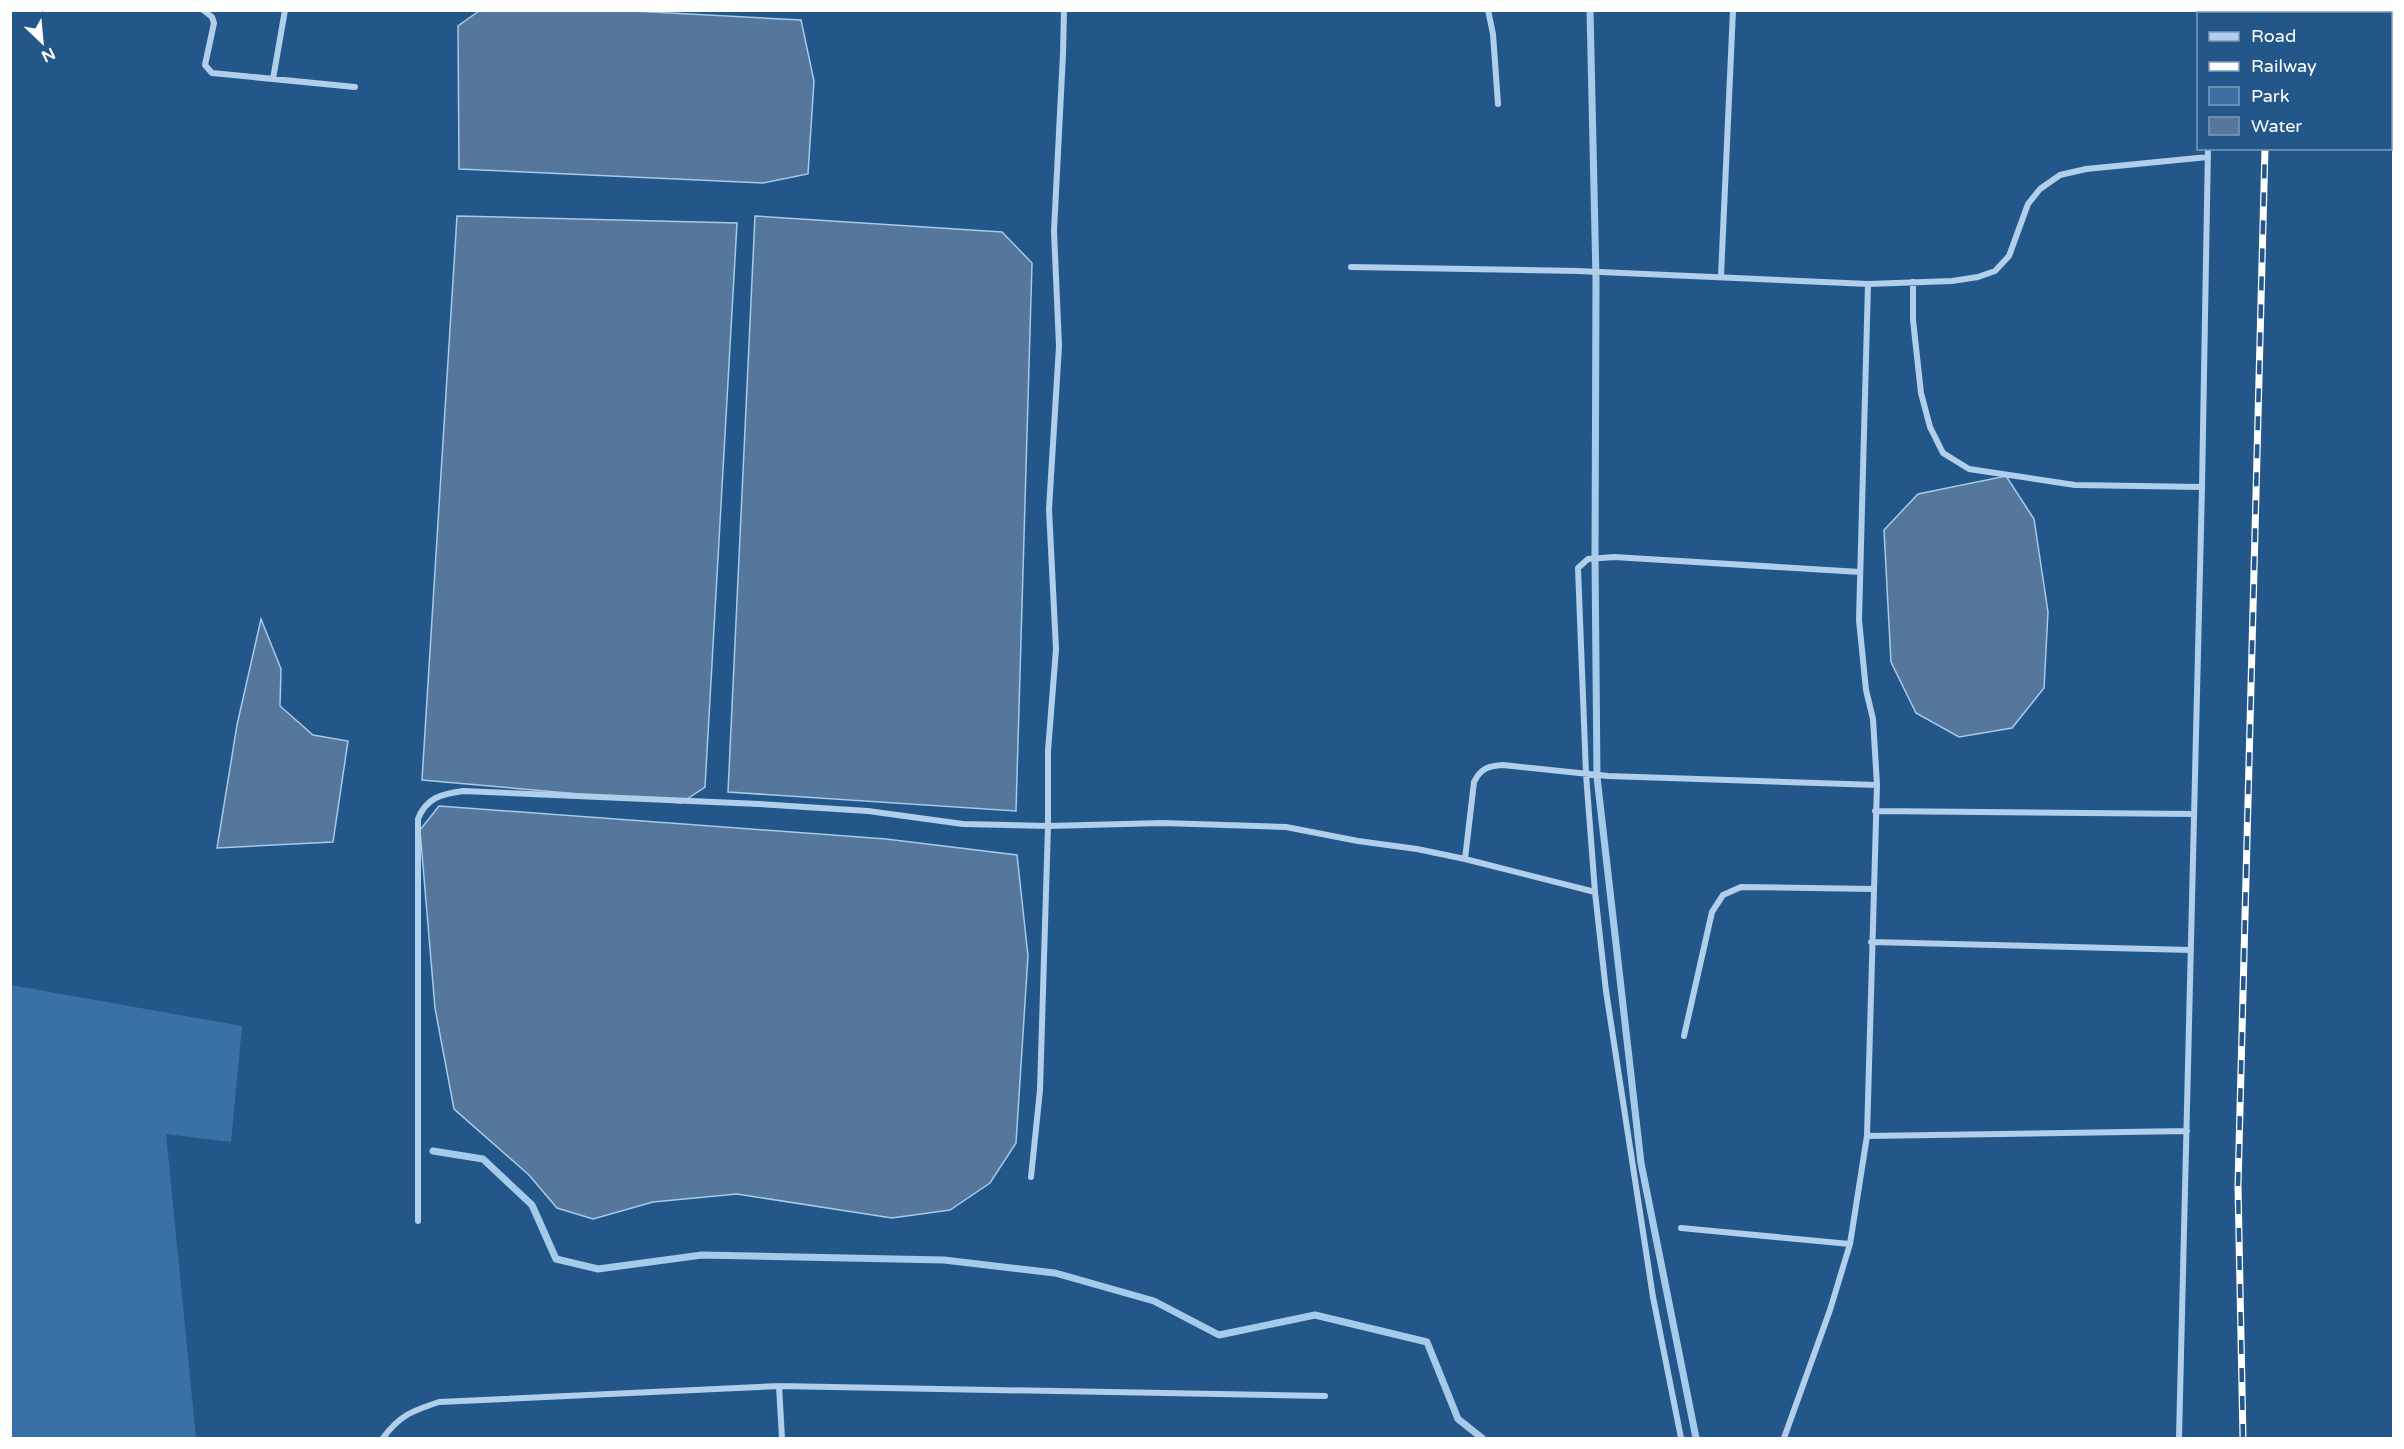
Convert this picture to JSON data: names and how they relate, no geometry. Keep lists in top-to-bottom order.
{
  "legend": [
    "Road",
    "Railway",
    "Park",
    "Water"
  ],
  "north": "bottom right"
}
